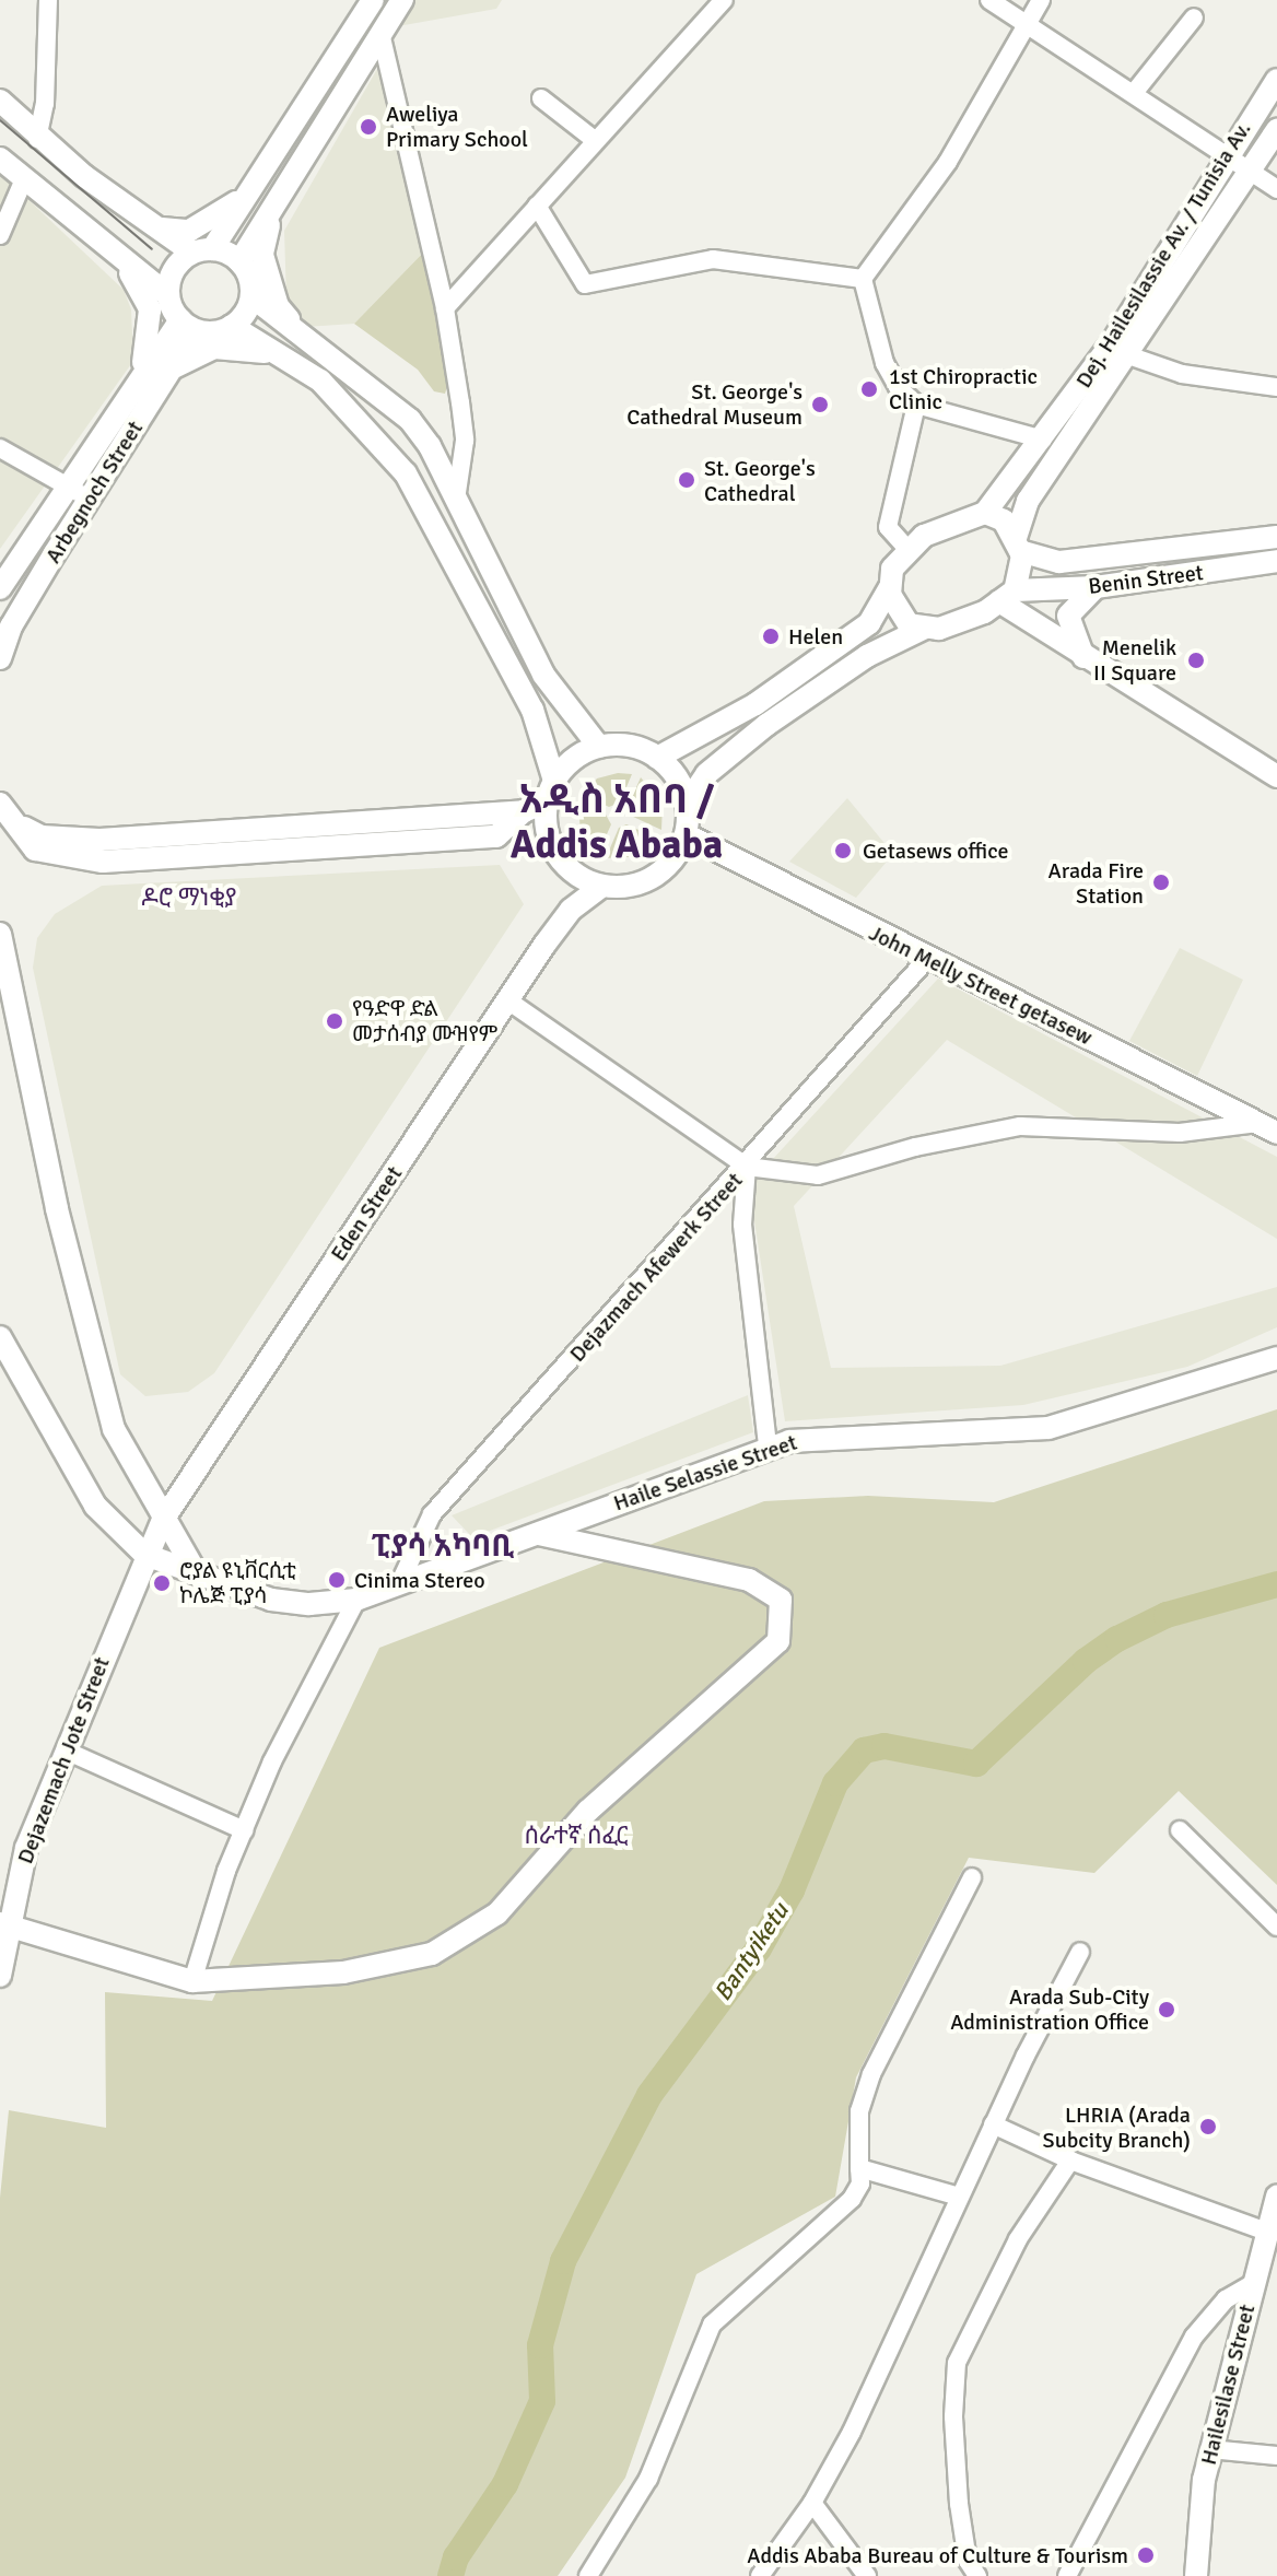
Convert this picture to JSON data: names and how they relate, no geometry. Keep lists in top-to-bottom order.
{
  "streets": {
    "main road": [
      "Dej. Hailesilassie Av. / Tunisia Av.",
      "Arbegnoch Street",
      "Benin Street",
      "John Melly Street getasew",
      "Eden Street",
      "Haile Selassie Street",
      "Dejazemach Jote Street",
      "Hailesilase Street"
    ],
    "street": ["Dejazmach Afewerk Street"]
  },
  "crossings": [
    ["Dej. Hailesilassie Av. / Tunisia Av.", "Benin Street"],
    ["John Melly Street getasew", "Eden Street"],
    ["John Melly Street getasew", "Dejazmach Afewerk Street"],
    ["Eden Street", "Haile Selassie Street"],
    ["Eden Street", "Dejazemach Jote Street"],
    ["Dejazmach Afewerk Street", "Haile Selassie Street"],
    ["Haile Selassie Street", "Dejazemach Jote Street"]
  ],
  "districts": [
    "አዲስ አበባ / Addis Ababa",
    "ዶሮ ማነቂያ",
    "ፒያሳ አካባቢ",
    "ሰራተኛ ሰፈር"
  ],
  "water": ["Bantyiketu"],
  "places": [
    "Aweliya Primary School",
    "1st Chiropractic Clinic",
    "St. George's Cathedral Museum",
    "St. George's Cathedral",
    "Helen",
    "Menelik II Square",
    "Getasews office",
    "Arada Fire Station",
    "የዓድዋ ድል መታሰብያ ሙዝየም",
    "Cinima Stereo",
    "ሮያል ዩኒቨርሲቲ ኮሌጅ ፒያሳ",
    "Arada Sub-City Administration Office",
    "LHRIA (Arada Subcity Branch)",
    "Addis Ababa Bureau of Culture & Tourism"
  ]
}
